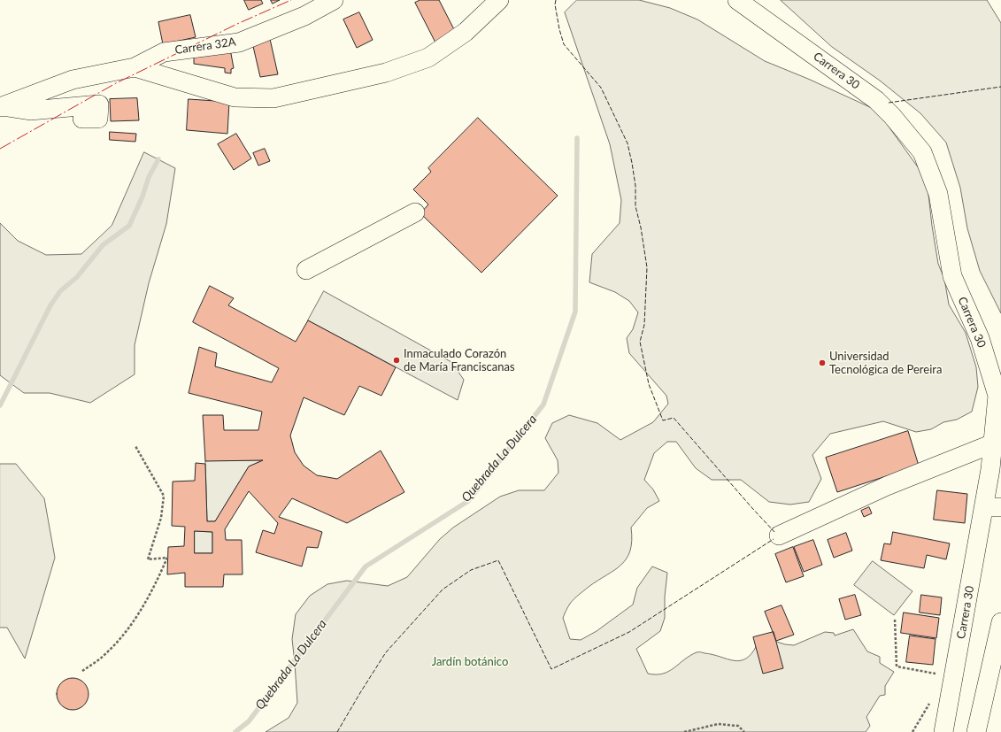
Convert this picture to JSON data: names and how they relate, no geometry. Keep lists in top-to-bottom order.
{
  "streets": {
    "street": ["Carrera 32A", "Carrera 30"]
  },
  "water": ["Quebrada La Dulcera"],
  "parks": ["Jardín botánico"],
  "places": ["Inmaculado Corazón de María Franciscanas", "Universidad Tecnológica de Pereira"]
}
